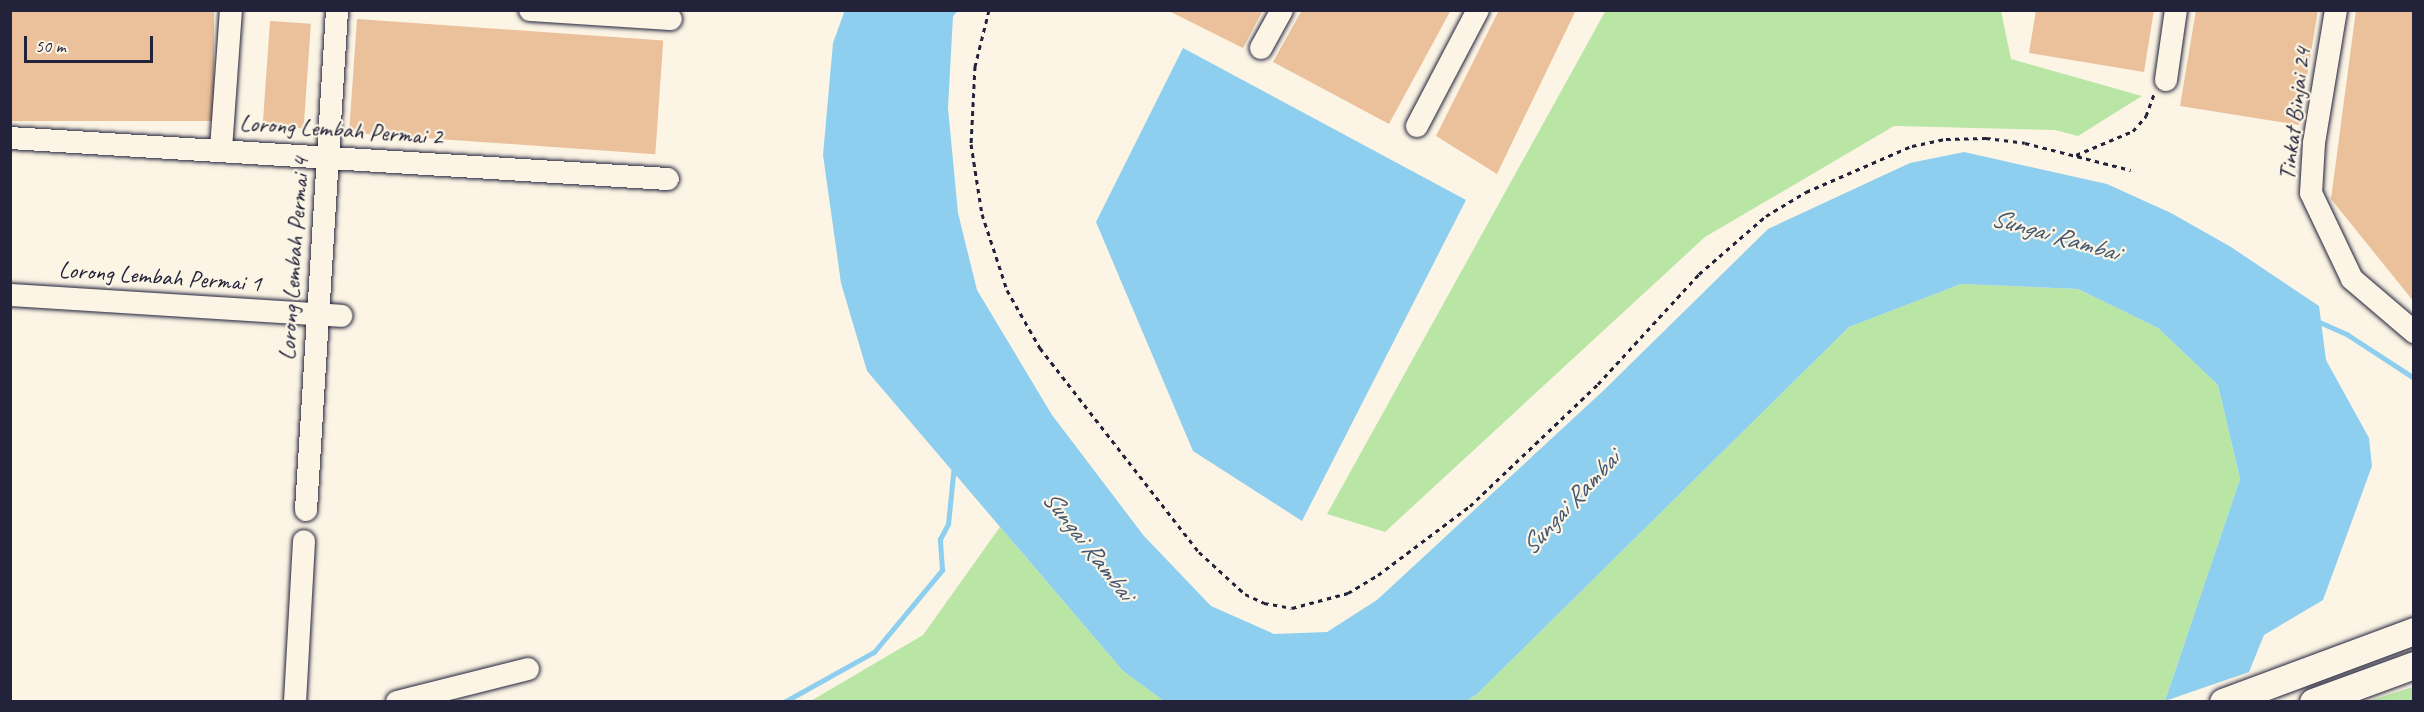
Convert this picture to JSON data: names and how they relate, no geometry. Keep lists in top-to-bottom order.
{
  "streets": {
    "street": [
      "Tinkat Binjai 24",
      "Lorong Lembah Permai 2",
      "Lorong Lembah Permai 4",
      "Lorong Lembah Permai 1"
    ]
  },
  "crossings": [
    ["Lorong Lembah Permai 2", "Lorong Lembah Permai 4"],
    ["Lorong Lembah Permai 4", "Lorong Lembah Permai 1"]
  ],
  "water": ["Sungai Rambai"],
  "scale_bar": "50 m"
}
